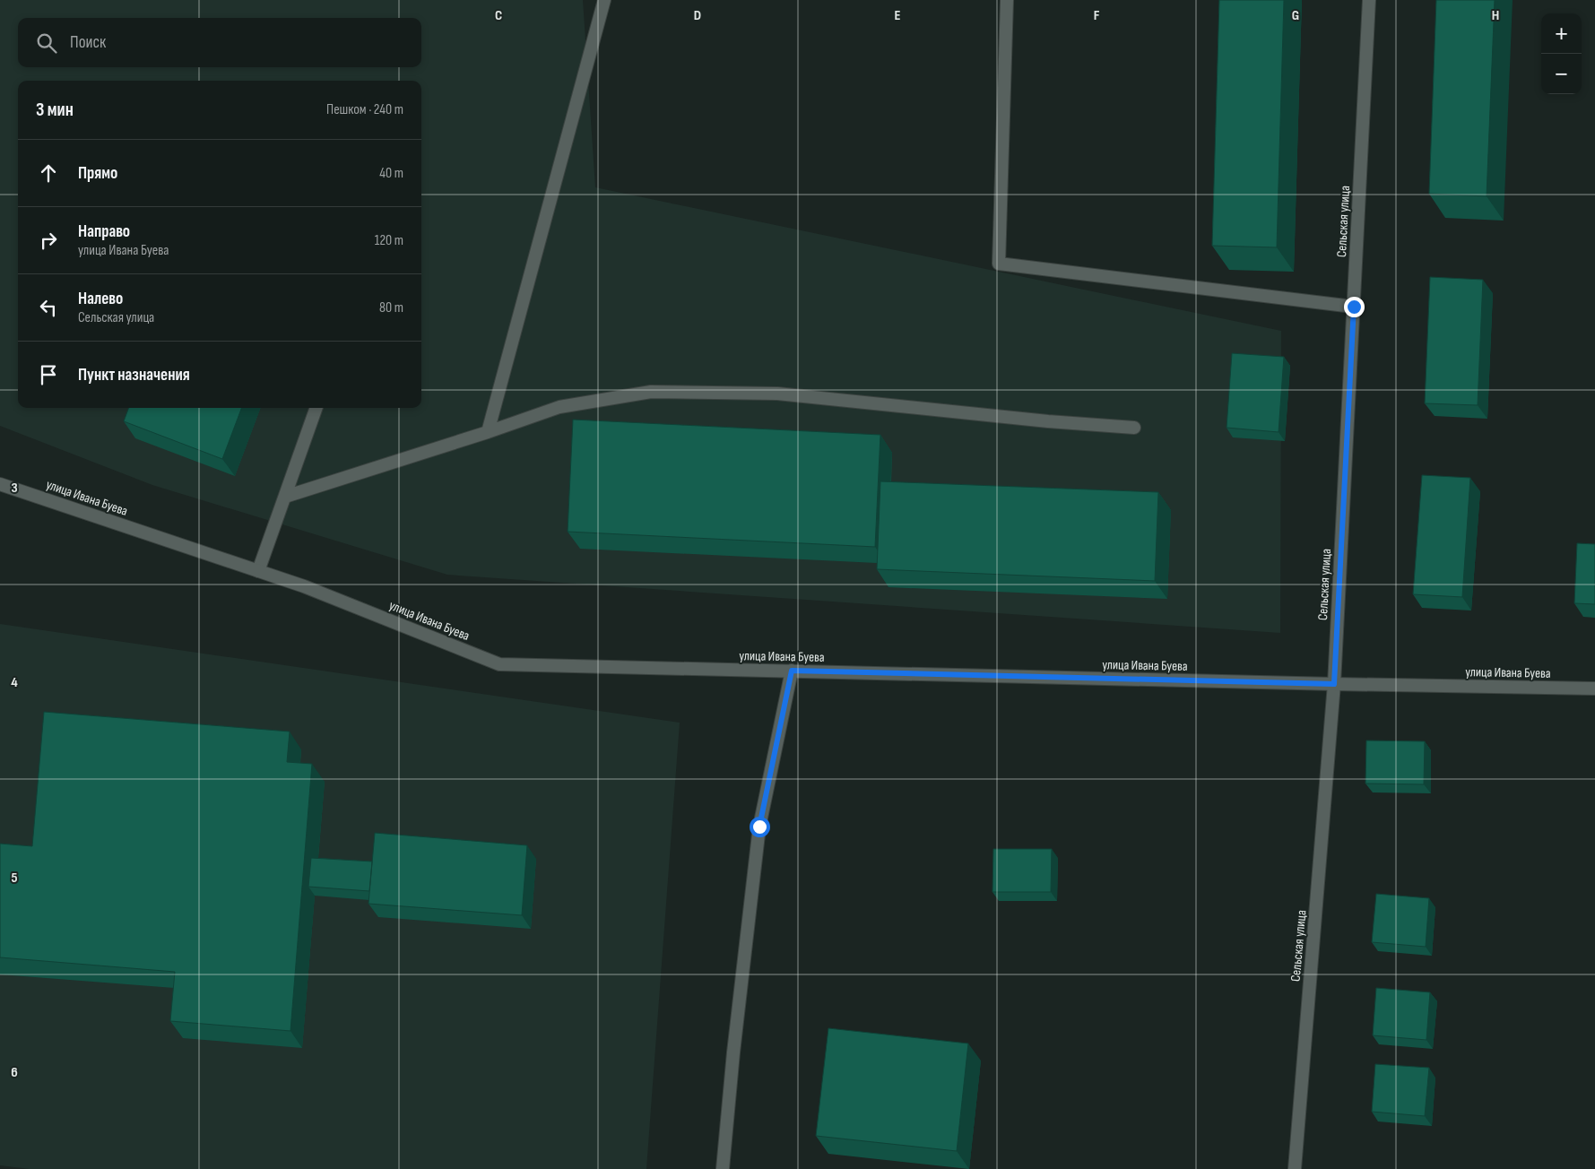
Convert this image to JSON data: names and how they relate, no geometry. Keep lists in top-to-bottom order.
{
  "streets": {
    "street": ["Сельская улица", "улица Ивана Буева"]
  },
  "crossings": [
    ["Сельская улица", "улица Ивана Буева"]
  ],
  "page": {
    "map_buttons": ["+", "−"],
    "search": "Поиск",
    "heading": ["3 мин", "Пешком · 240 m"],
    "list": [
      ["Прямо", "40 m"],
      ["Направо", "улица Ивана Буева", "120 m"],
      ["Налево", "Сельская улица", "80 m"],
      "Пункт назначения"
    ]
  },
  "grid": {
    "columns": [
      "C",
      "D",
      "E",
      "F",
      "G",
      "H"
    ],
    "rows": [
      "3",
      "4",
      "5",
      "6"
    ]
  }
}
